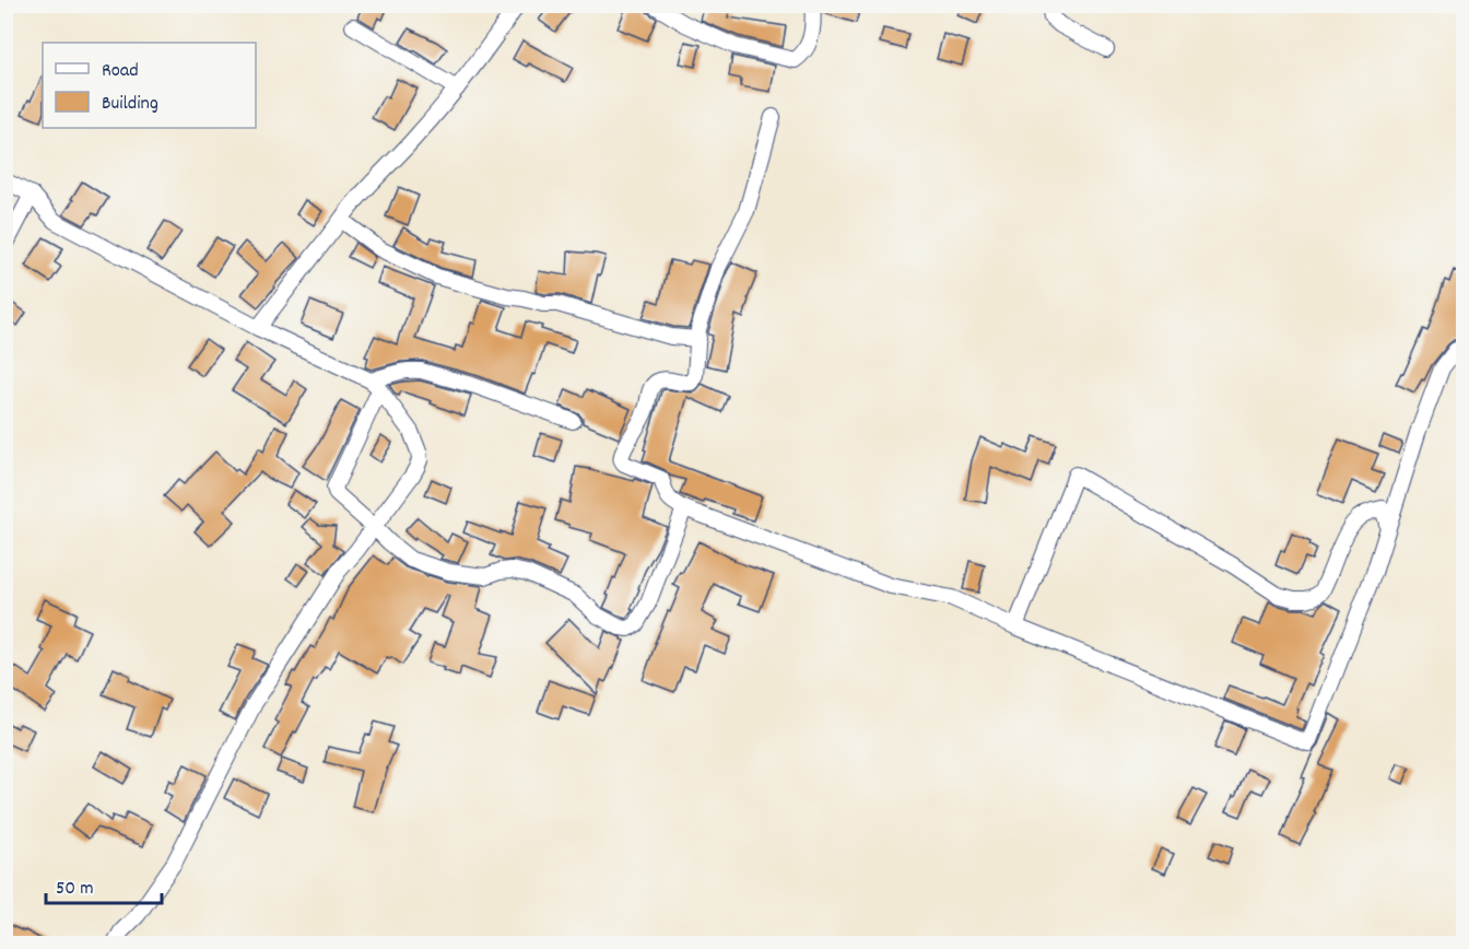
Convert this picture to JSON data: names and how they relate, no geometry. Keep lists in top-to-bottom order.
{
  "legend": ["Road", "Building"],
  "scale_bar": "50 m"
}
